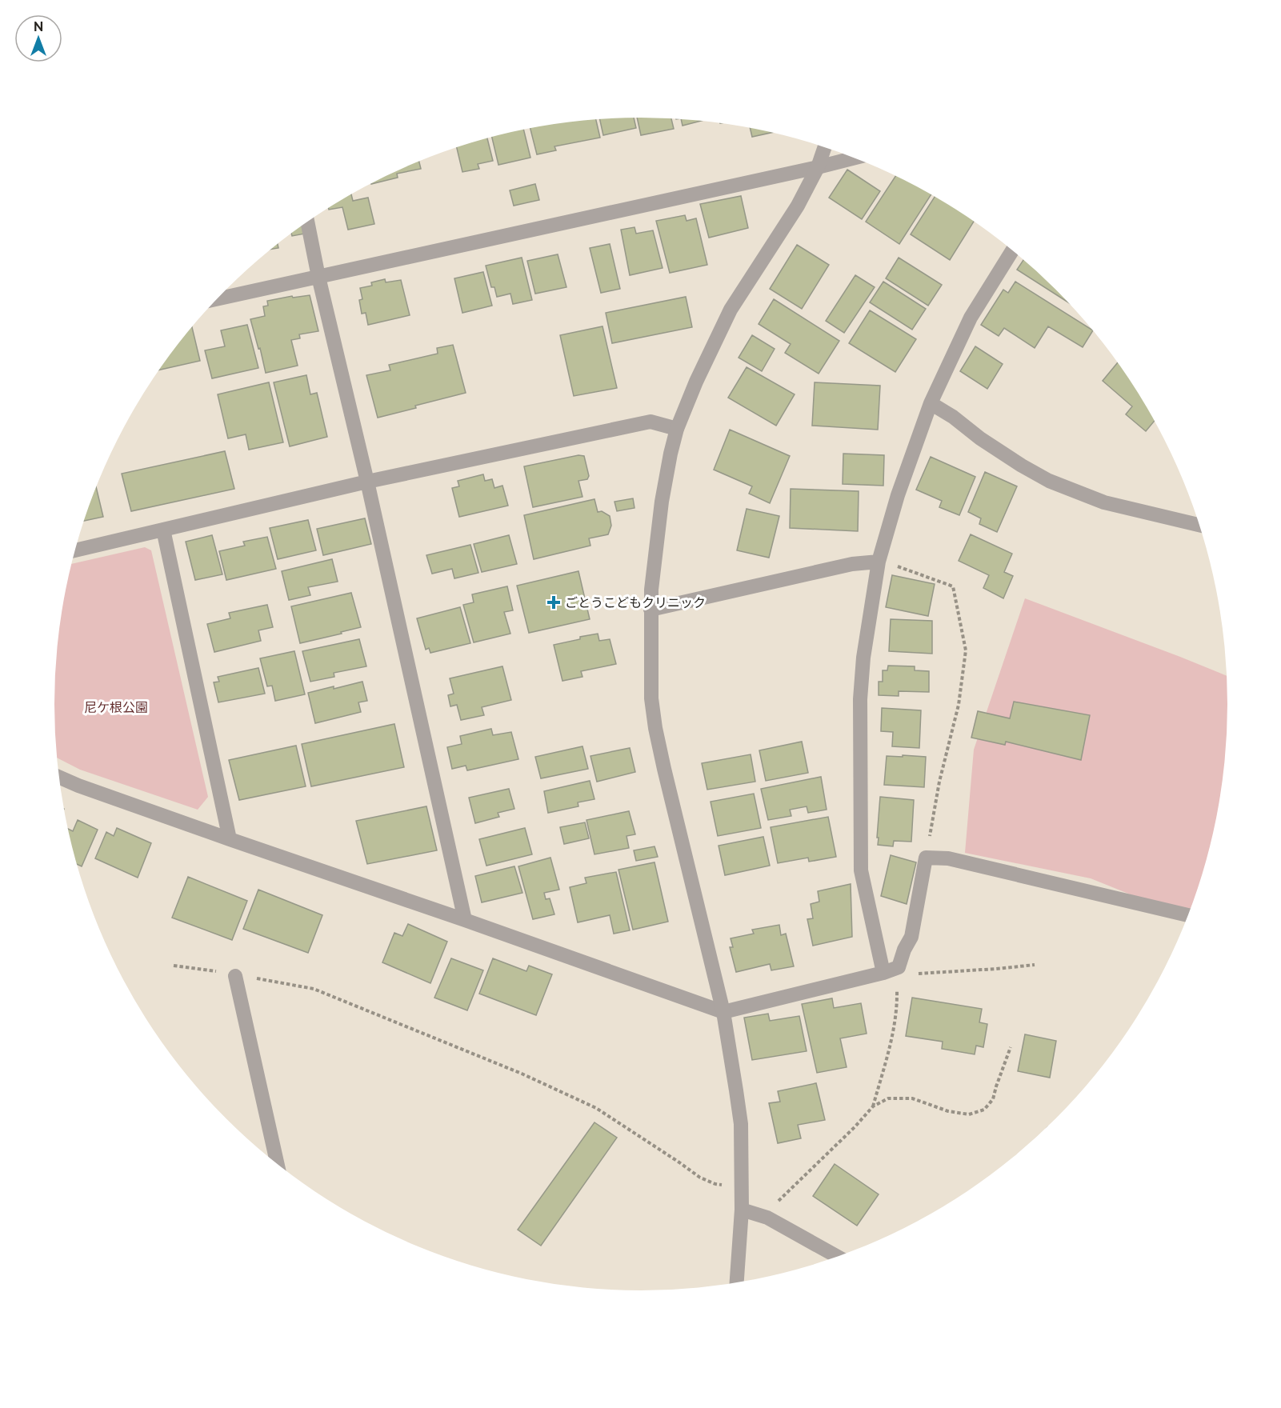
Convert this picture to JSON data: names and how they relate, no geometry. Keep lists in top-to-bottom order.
{
  "parks": ["尼ケ根公園"],
  "places": {
    "health": ["ごとうこどもクリニック"]
  },
  "north": "top"
}
